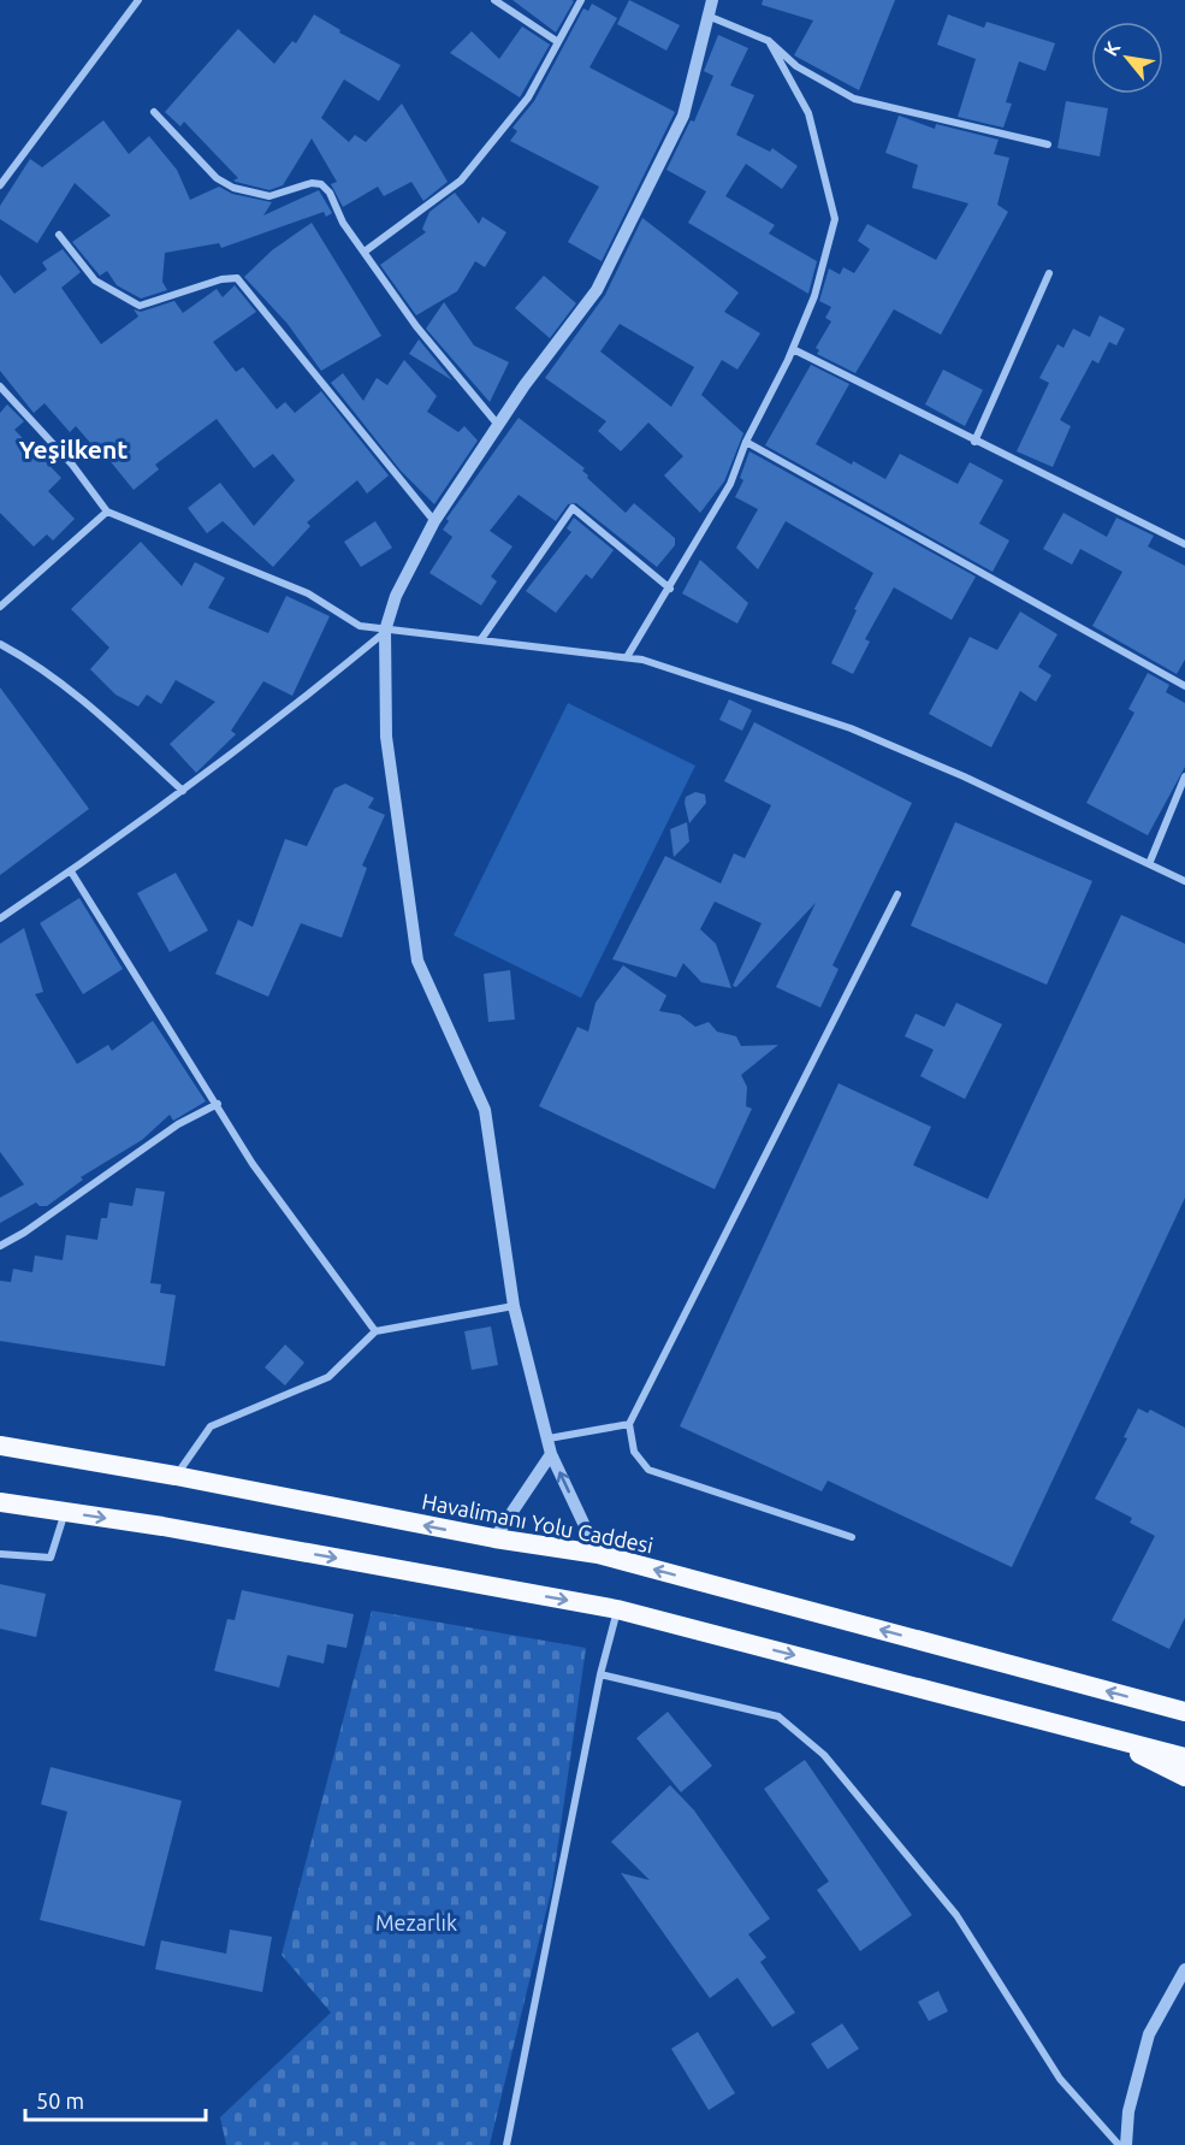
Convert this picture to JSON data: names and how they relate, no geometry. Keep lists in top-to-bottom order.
{
  "streets": {
    "highway": ["Havalimanı Yolu Caddesi"]
  },
  "districts": ["Yeşilkent"],
  "parks": ["Mezarlık"],
  "scale_bar": "50 m",
  "north": "top left"
}
